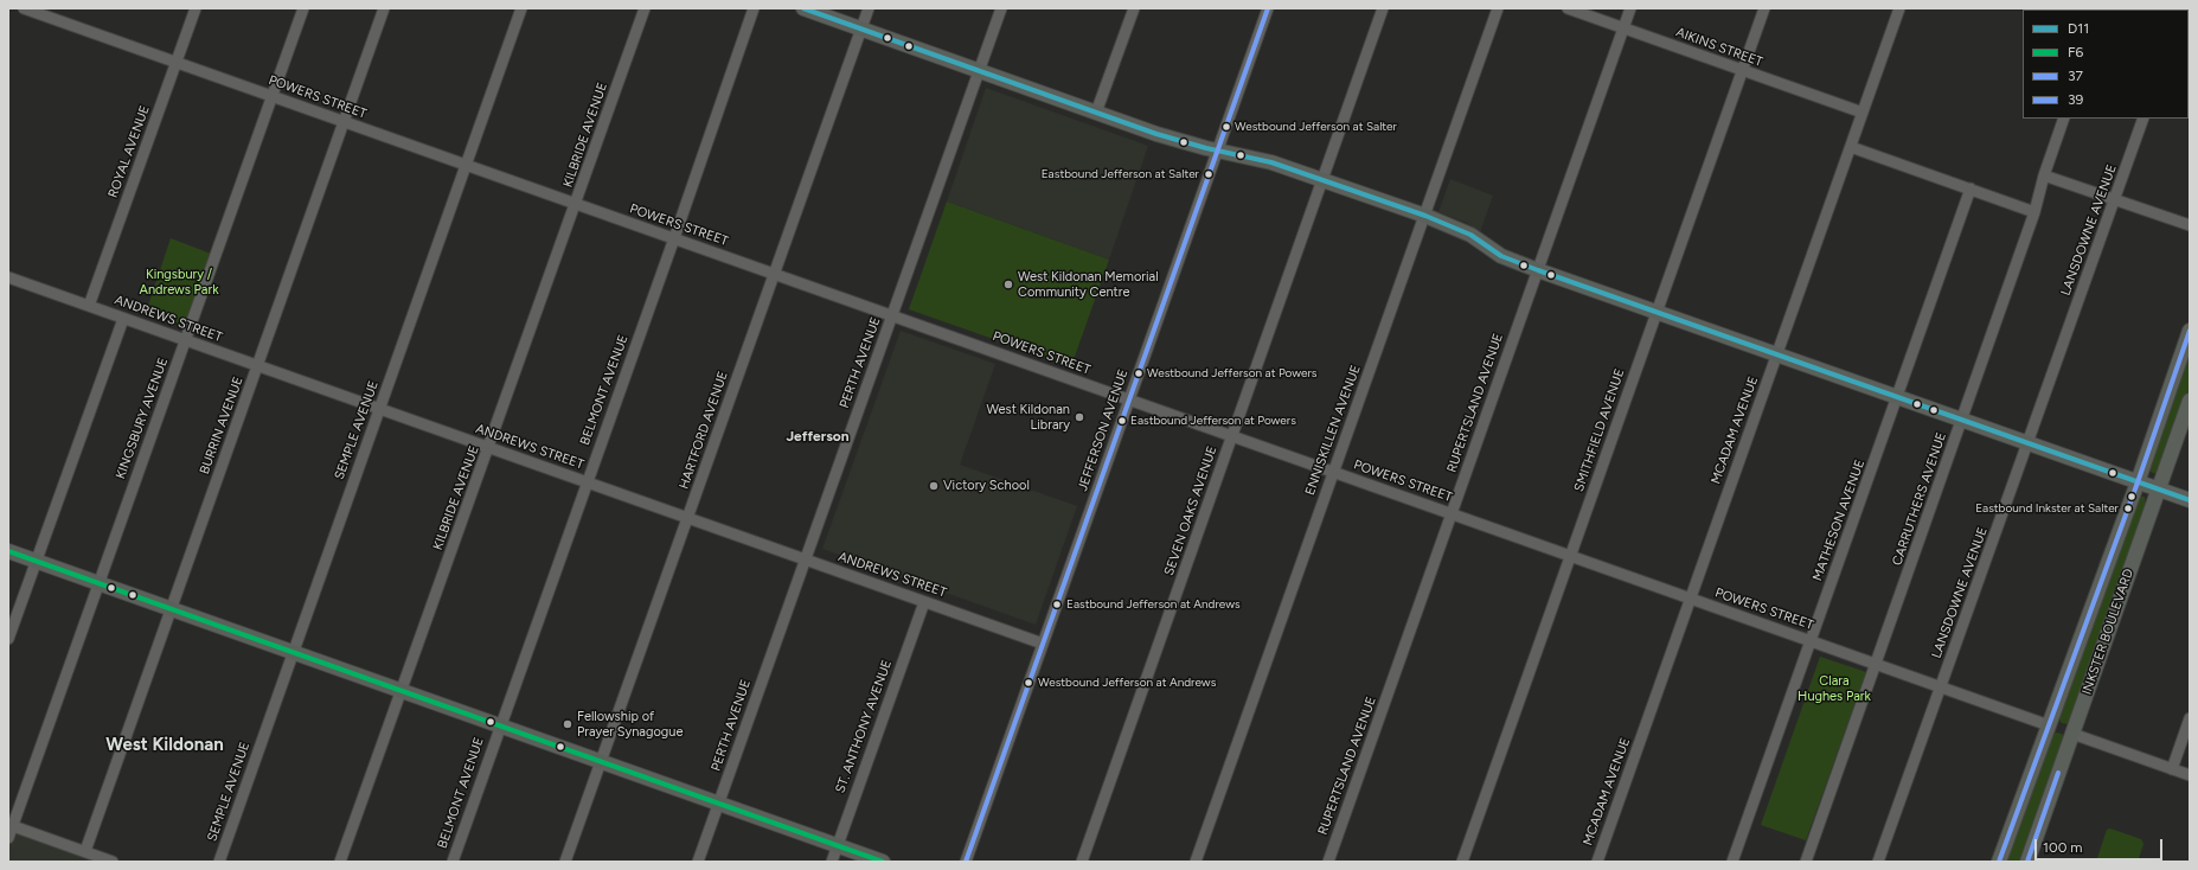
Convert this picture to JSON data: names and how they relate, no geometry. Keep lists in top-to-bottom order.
{
  "streets": {
    "main road": ["INKSTER BOULEVARD"],
    "street": [
      "AIKINS STREET",
      "POWERS STREET",
      "KILBRIDE AVENUE",
      "ROYAL AVENUE",
      "LANSDOWNE AVENUE",
      "ANDREWS STREET",
      "PERTH AVENUE",
      "BELMONT AVENUE",
      "RUPERTSLAND AVENUE",
      "KINGSBURY AVENUE",
      "BURRIN AVENUE",
      "SEMPLE AVENUE",
      "HARTFORD AVENUE",
      "JEFFERSON AVENUE",
      "ENNISKILLEN AVENUE",
      "SMITHFIELD AVENUE",
      "MCADAM AVENUE",
      "CARRUTHERS AVENUE",
      "SEVEN OAKS AVENUE",
      "MATHESON AVENUE",
      "ST. ANTHONY AVENUE"
    ]
  },
  "crossings": [
    ["AIKINS STREET", "RUPERTSLAND AVENUE"],
    ["AIKINS STREET", "SMITHFIELD AVENUE"],
    ["AIKINS STREET", "MCADAM AVENUE"],
    ["POWERS STREET", "KILBRIDE AVENUE"],
    ["POWERS STREET", "ROYAL AVENUE"],
    ["POWERS STREET", "LANSDOWNE AVENUE"],
    ["POWERS STREET", "PERTH AVENUE"],
    ["POWERS STREET", "BELMONT AVENUE"],
    ["POWERS STREET", "RUPERTSLAND AVENUE"],
    ["POWERS STREET", "KINGSBURY AVENUE"],
    ["POWERS STREET", "BURRIN AVENUE"],
    ["POWERS STREET", "SEMPLE AVENUE"],
    ["POWERS STREET", "HARTFORD AVENUE"],
    ["POWERS STREET", "JEFFERSON AVENUE"],
    ["POWERS STREET", "ENNISKILLEN AVENUE"],
    ["POWERS STREET", "SMITHFIELD AVENUE"],
    ["POWERS STREET", "MCADAM AVENUE"],
    ["POWERS STREET", "CARRUTHERS AVENUE"],
    ["POWERS STREET", "SEVEN OAKS AVENUE"],
    ["POWERS STREET", "MATHESON AVENUE"],
    ["POWERS STREET", "INKSTER BOULEVARD"],
    ["KILBRIDE AVENUE", "ANDREWS STREET"],
    ["ROYAL AVENUE", "ANDREWS STREET"],
    ["ANDREWS STREET", "PERTH AVENUE"],
    ["ANDREWS STREET", "BELMONT AVENUE"],
    ["ANDREWS STREET", "KINGSBURY AVENUE"],
    ["ANDREWS STREET", "BURRIN AVENUE"],
    ["ANDREWS STREET", "SEMPLE AVENUE"],
    ["ANDREWS STREET", "HARTFORD AVENUE"],
    ["ANDREWS STREET", "JEFFERSON AVENUE"],
    ["ANDREWS STREET", "ST. ANTHONY AVENUE"]
  ],
  "districts": ["Jefferson", "West Kildonan"],
  "parks": ["Kingsbury / Andrews Park", "Clara Hughes Park"],
  "places": [
    "Westbound Jefferson at Salter",
    "Eastbound Jefferson at Salter",
    "West Kildonan Memorial Community Centre",
    "Westbound Jefferson at Powers",
    "West Kildonan Library",
    "Eastbound Jefferson at Powers",
    "Victory School",
    "Eastbound Inkster at Salter",
    "Eastbound Jefferson at Andrews",
    "Westbound Jefferson at Andrews",
    "Fellowship of Prayer Synagogue"
  ],
  "lines": [
    "transit line D11",
    "transit line 37",
    "transit line 39",
    "transit line F6"
  ],
  "legend": [
    "D11",
    "F6",
    "37",
    "39"
  ],
  "scale_bar": "100 m"
}
